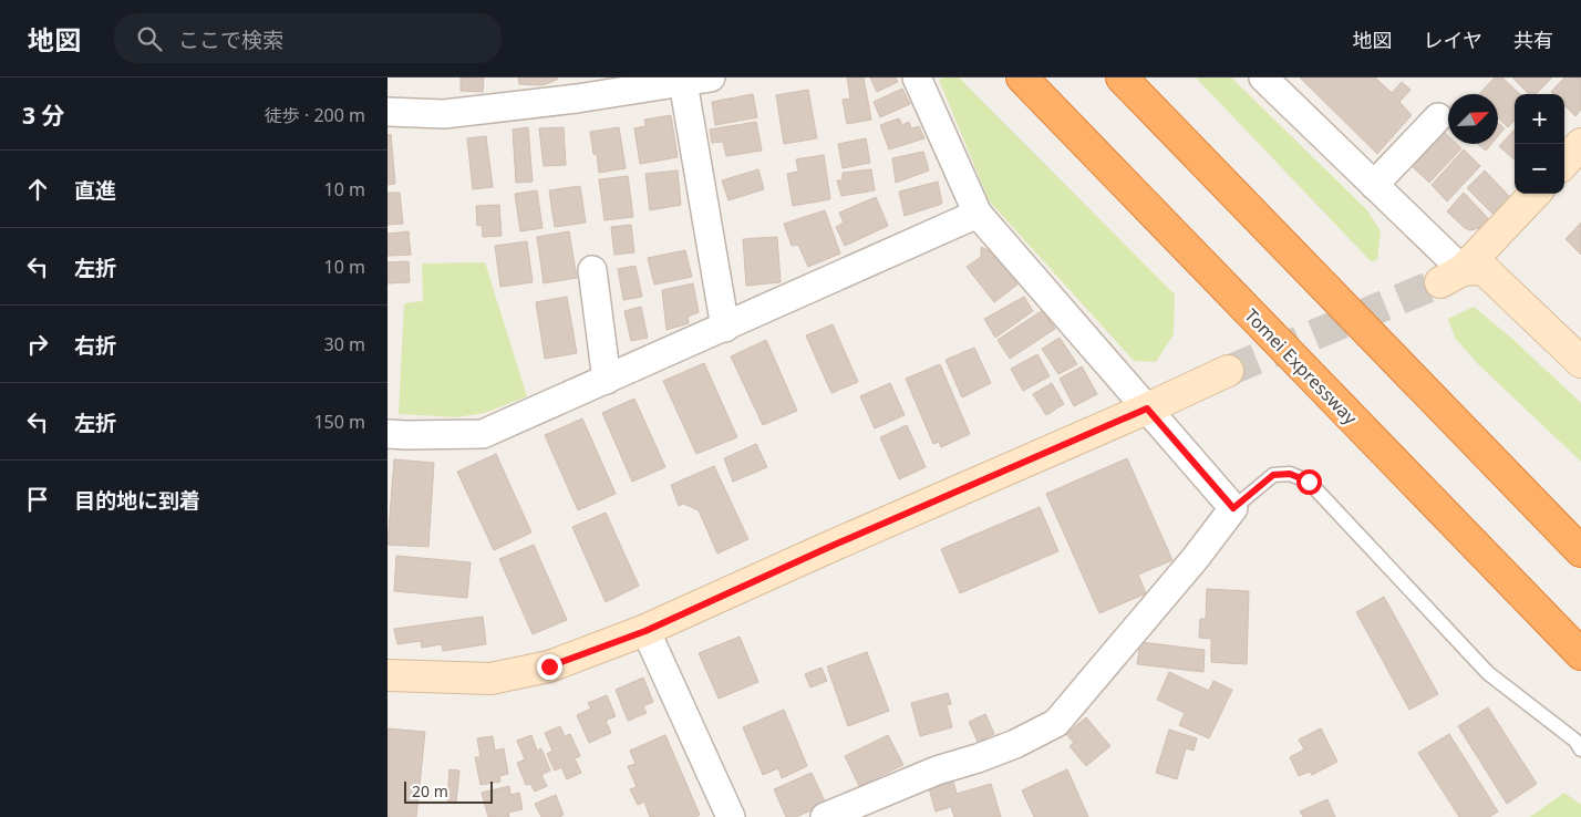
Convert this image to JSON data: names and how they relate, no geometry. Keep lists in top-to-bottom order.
{
  "streets": {
    "highway": ["Tomei Expressway"]
  },
  "scale_bar": "20 m",
  "north": "top right",
  "page": {
    "header": "地図",
    "search": "ここで検索",
    "nav": ["地図", "レイヤ", "共有"],
    "heading": ["3 分", "徒歩 · 200 m"],
    "map_buttons": ["+", "−"],
    "list": [
      ["直進", "10 m"],
      ["左折", "10 m"],
      ["右折", "30 m"],
      ["左折", "150 m"],
      "目的地に到着"
    ],
    "scale": "20 m"
  }
}
